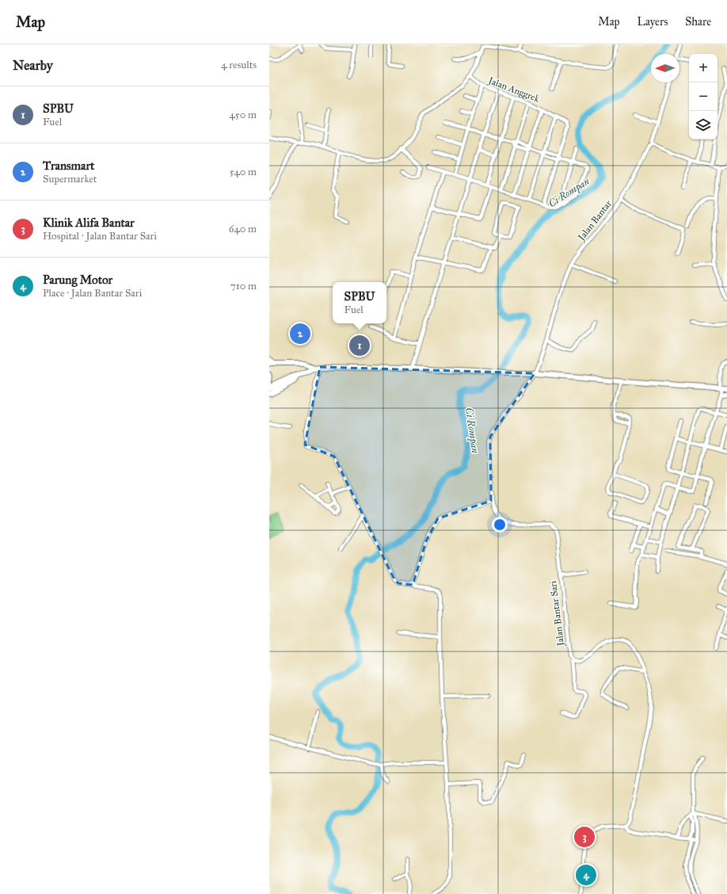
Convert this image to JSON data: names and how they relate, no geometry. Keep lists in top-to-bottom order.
{
  "streets": {
    "street": ["Jalan Anggrek", "Jalan Bantar", "Jalan Bantar Sari"]
  },
  "crossings": [
    ["Jalan Bantar", "Jalan Bantar Sari"]
  ],
  "water": ["Ci Rompan"],
  "north": "left",
  "page": {
    "header": "Map",
    "nav": ["Map", "Layers", "Share"],
    "heading": ["Nearby", "4 results"],
    "map_buttons": ["+", "−"],
    "list": [
      {
        "mark": "1",
        "name": "SPBU",
        "note": "Fuel",
        "value": "450 m"
      },
      {
        "mark": "2",
        "name": "Transmart",
        "note": "Supermarket",
        "value": "540 m"
      },
      {
        "mark": "3",
        "name": "Klinik Alifa Bantar",
        "note": "Hospital · Jalan Bantar Sari",
        "value": "640 m"
      },
      {
        "mark": "4",
        "name": "Parung Motor",
        "note": "Place · Jalan Bantar Sari",
        "value": "710 m"
      }
    ],
    "popup": ["SPBU", "Fuel"],
    "pins": [
      "2",
      "1",
      "3",
      "4"
    ]
  }
}
